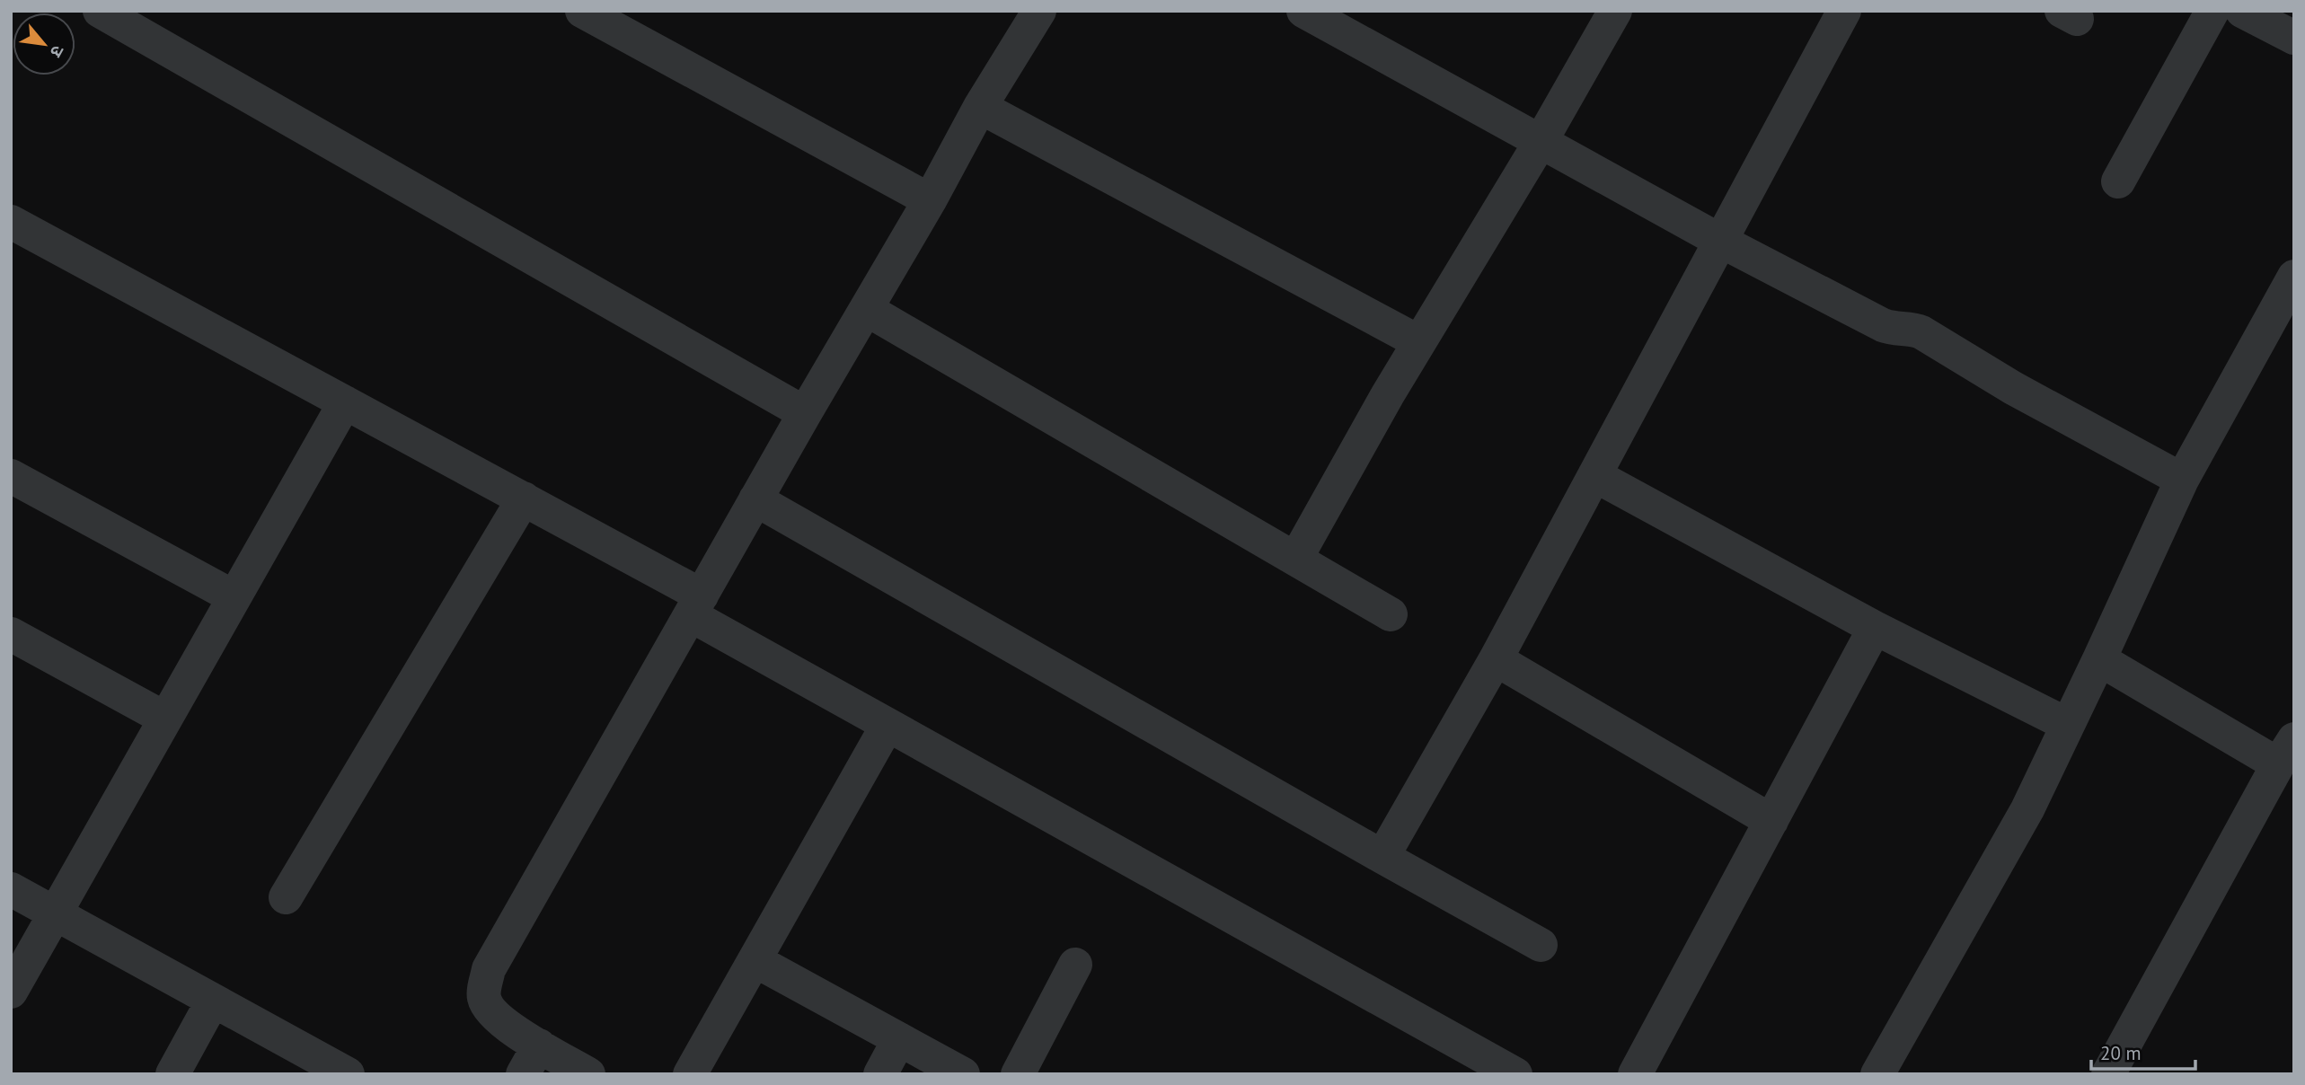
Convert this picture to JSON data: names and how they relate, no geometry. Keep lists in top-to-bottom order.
{
  "scale_bar": "20 m",
  "north": "bottom right"
}
